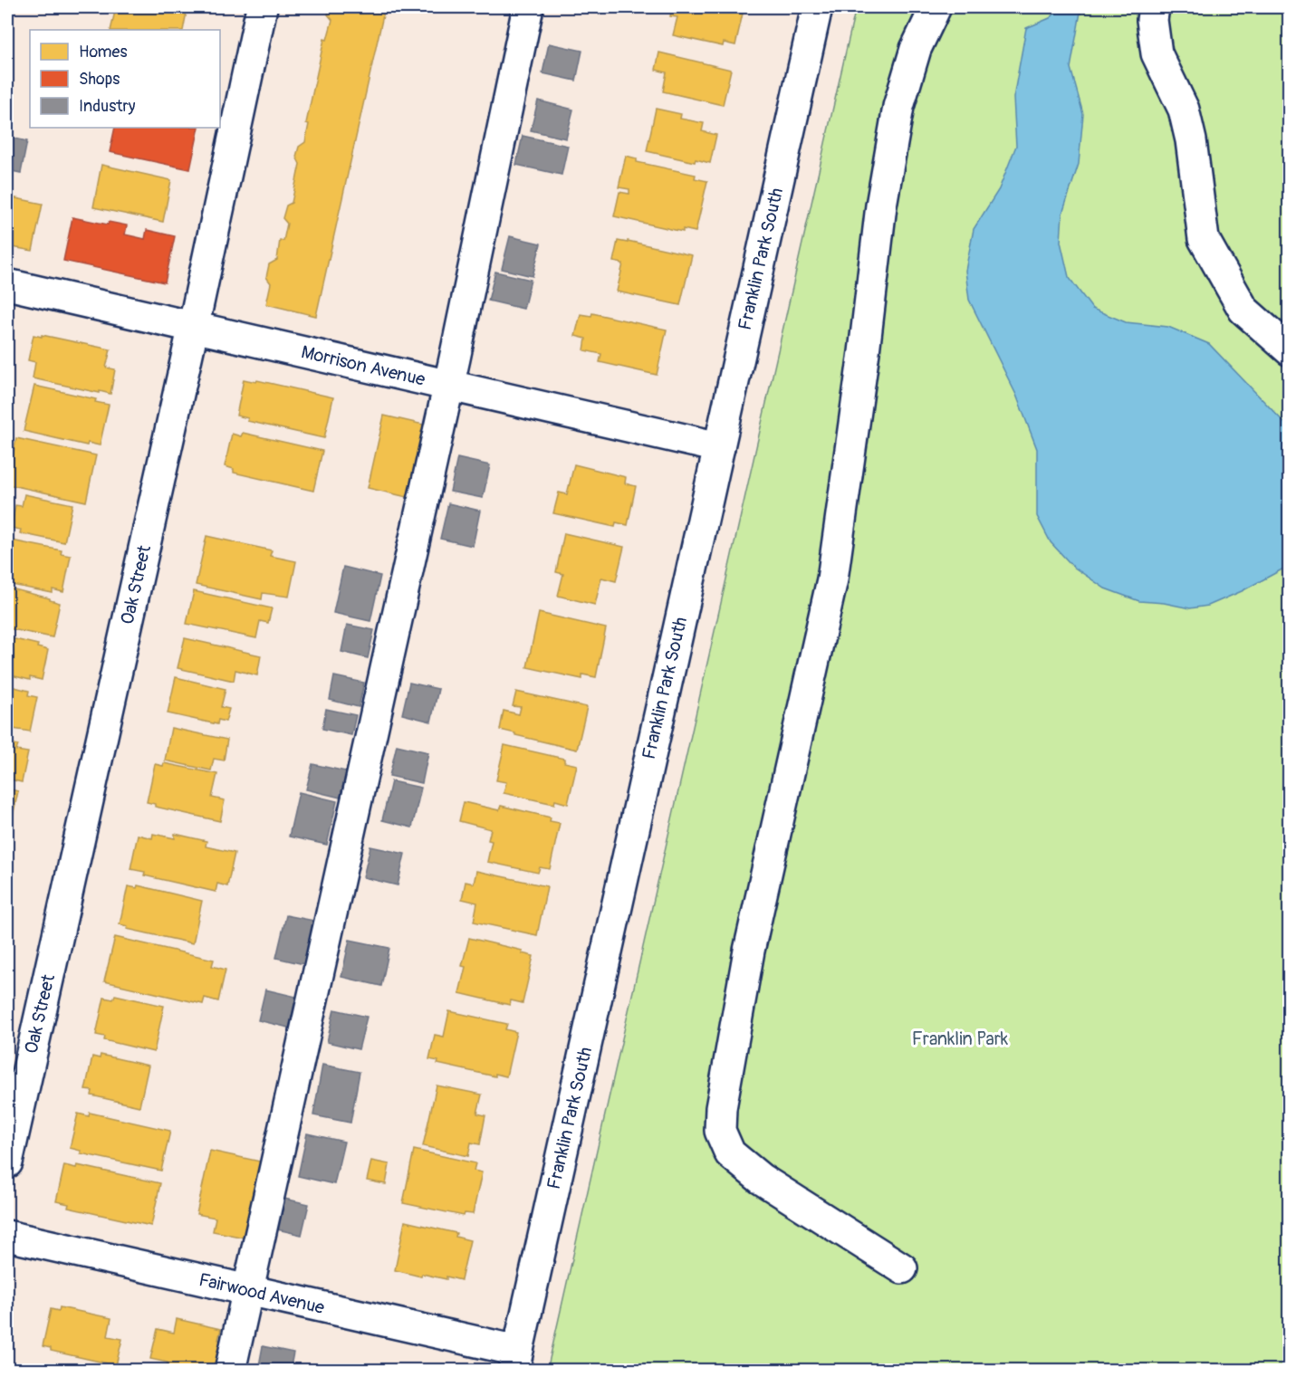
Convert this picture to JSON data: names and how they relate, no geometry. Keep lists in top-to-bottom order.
{
  "streets": {
    "street": [
      "Franklin Park South",
      "Morrison Avenue",
      "Oak Street",
      "Fairwood Avenue"
    ]
  },
  "crossings": [
    ["Franklin Park South", "Morrison Avenue"],
    ["Franklin Park South", "Fairwood Avenue"],
    ["Morrison Avenue", "Oak Street"]
  ],
  "parks": ["Franklin Park"],
  "legend": ["Homes", "Shops", "Industry"]
}
